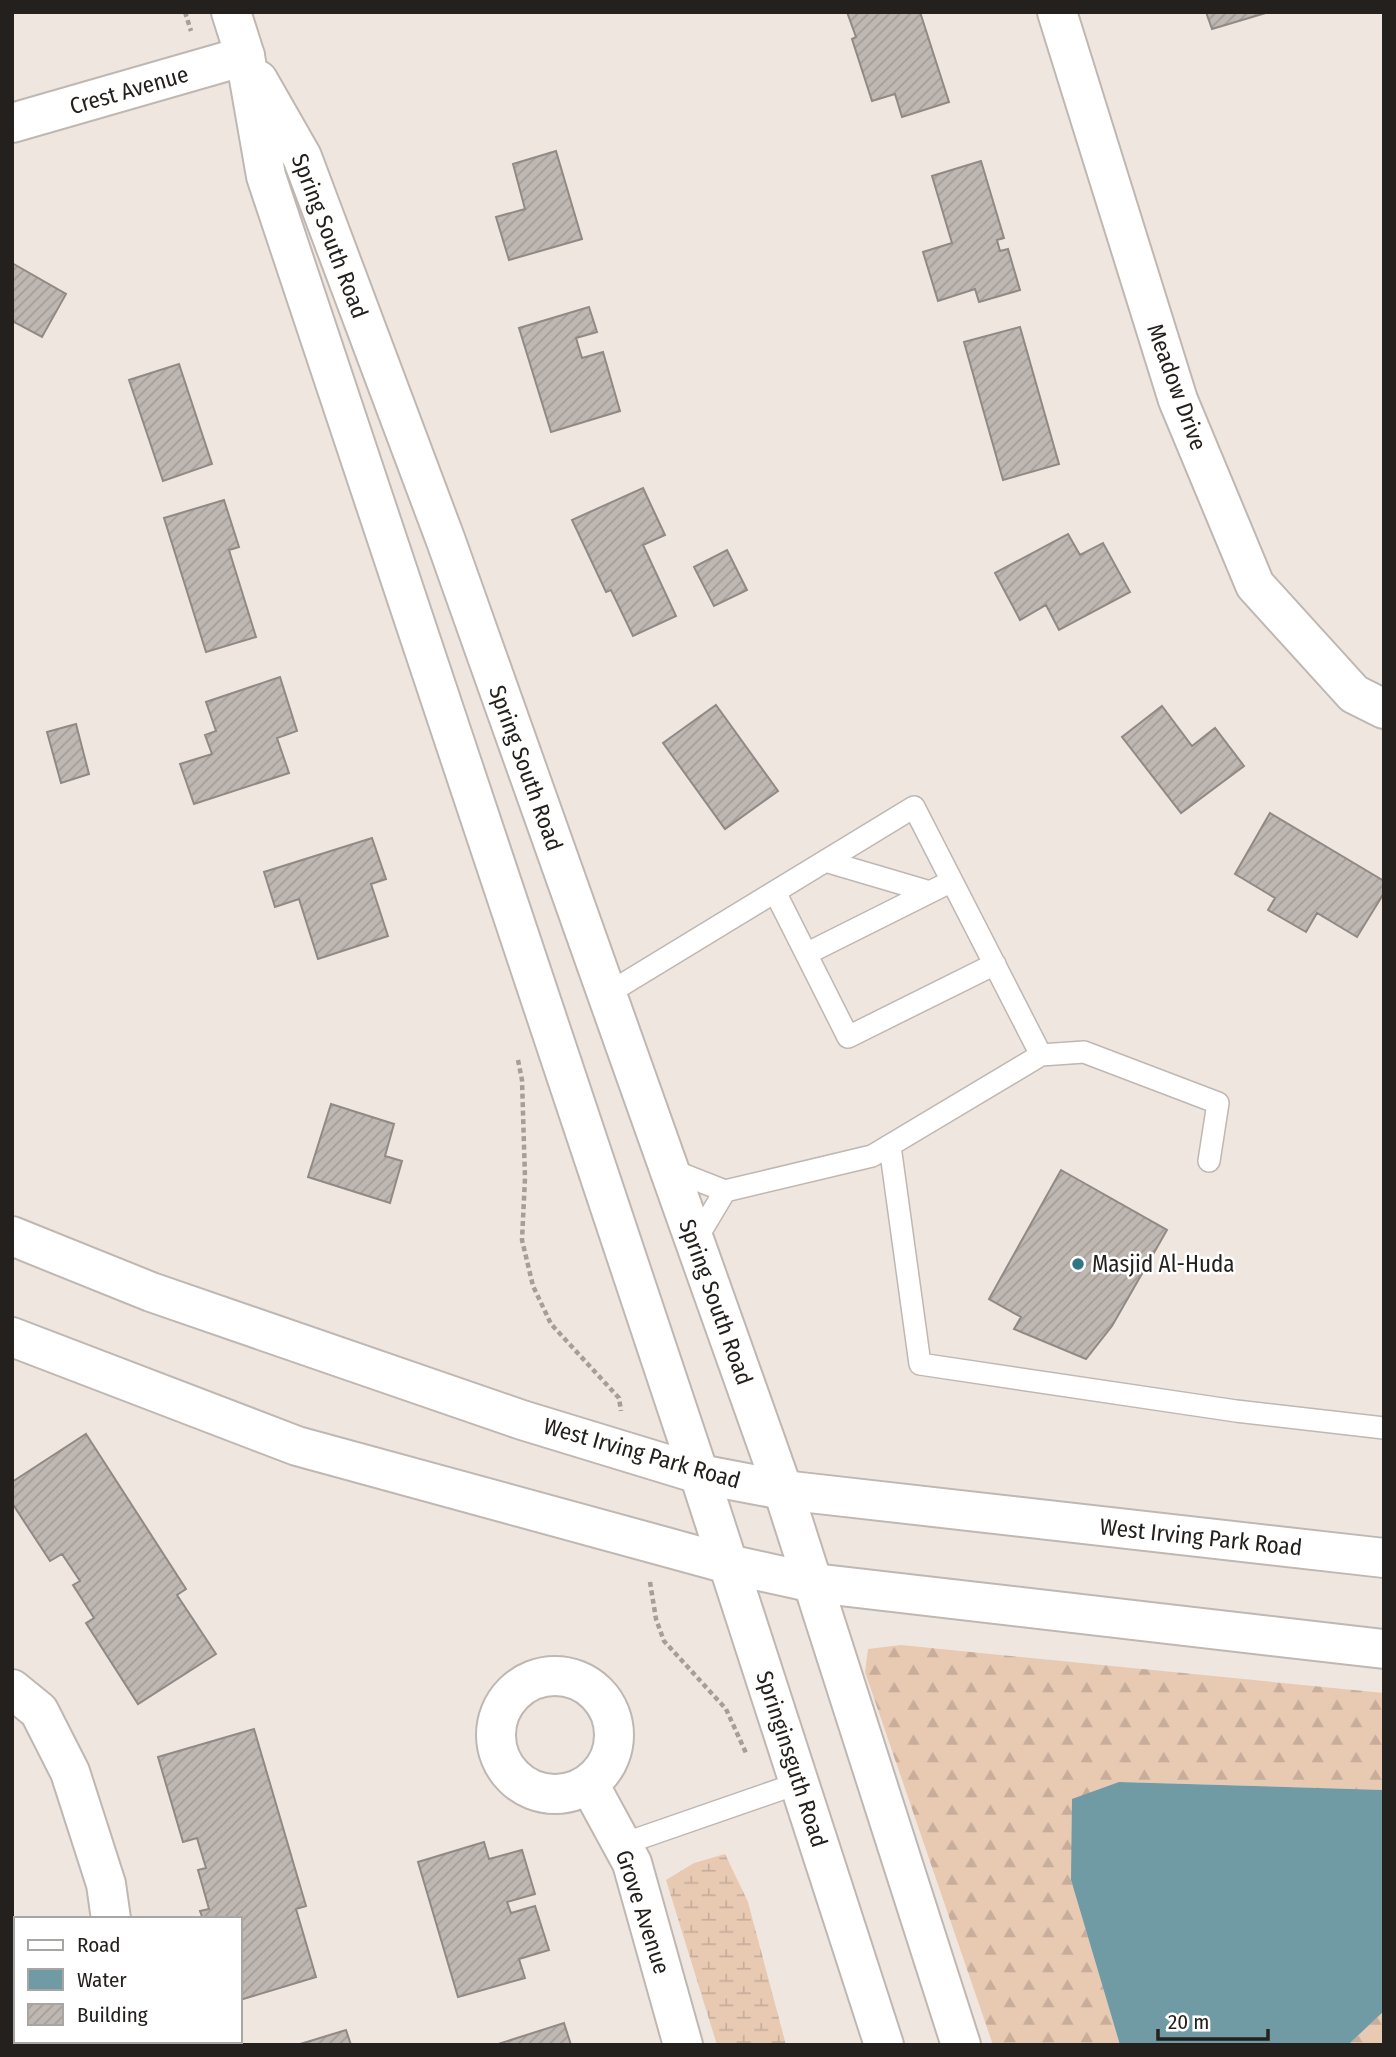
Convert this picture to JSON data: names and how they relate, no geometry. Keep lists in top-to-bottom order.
{
  "streets": {
    "street": [
      "Crest Avenue",
      "Spring South Road",
      "Meadow Drive",
      "West Irving Park Road",
      "Springinsguth Road",
      "Grove Avenue"
    ]
  },
  "crossings": [
    ["Crest Avenue", "Spring South Road"],
    ["Spring South Road", "West Irving Park Road"],
    ["Spring South Road", "Springinsguth Road"],
    ["West Irving Park Road", "Springinsguth Road"]
  ],
  "places": ["Masjid Al-Huda"],
  "legend": ["Road", "Water", "Building"],
  "scale_bar": "20 m"
}
